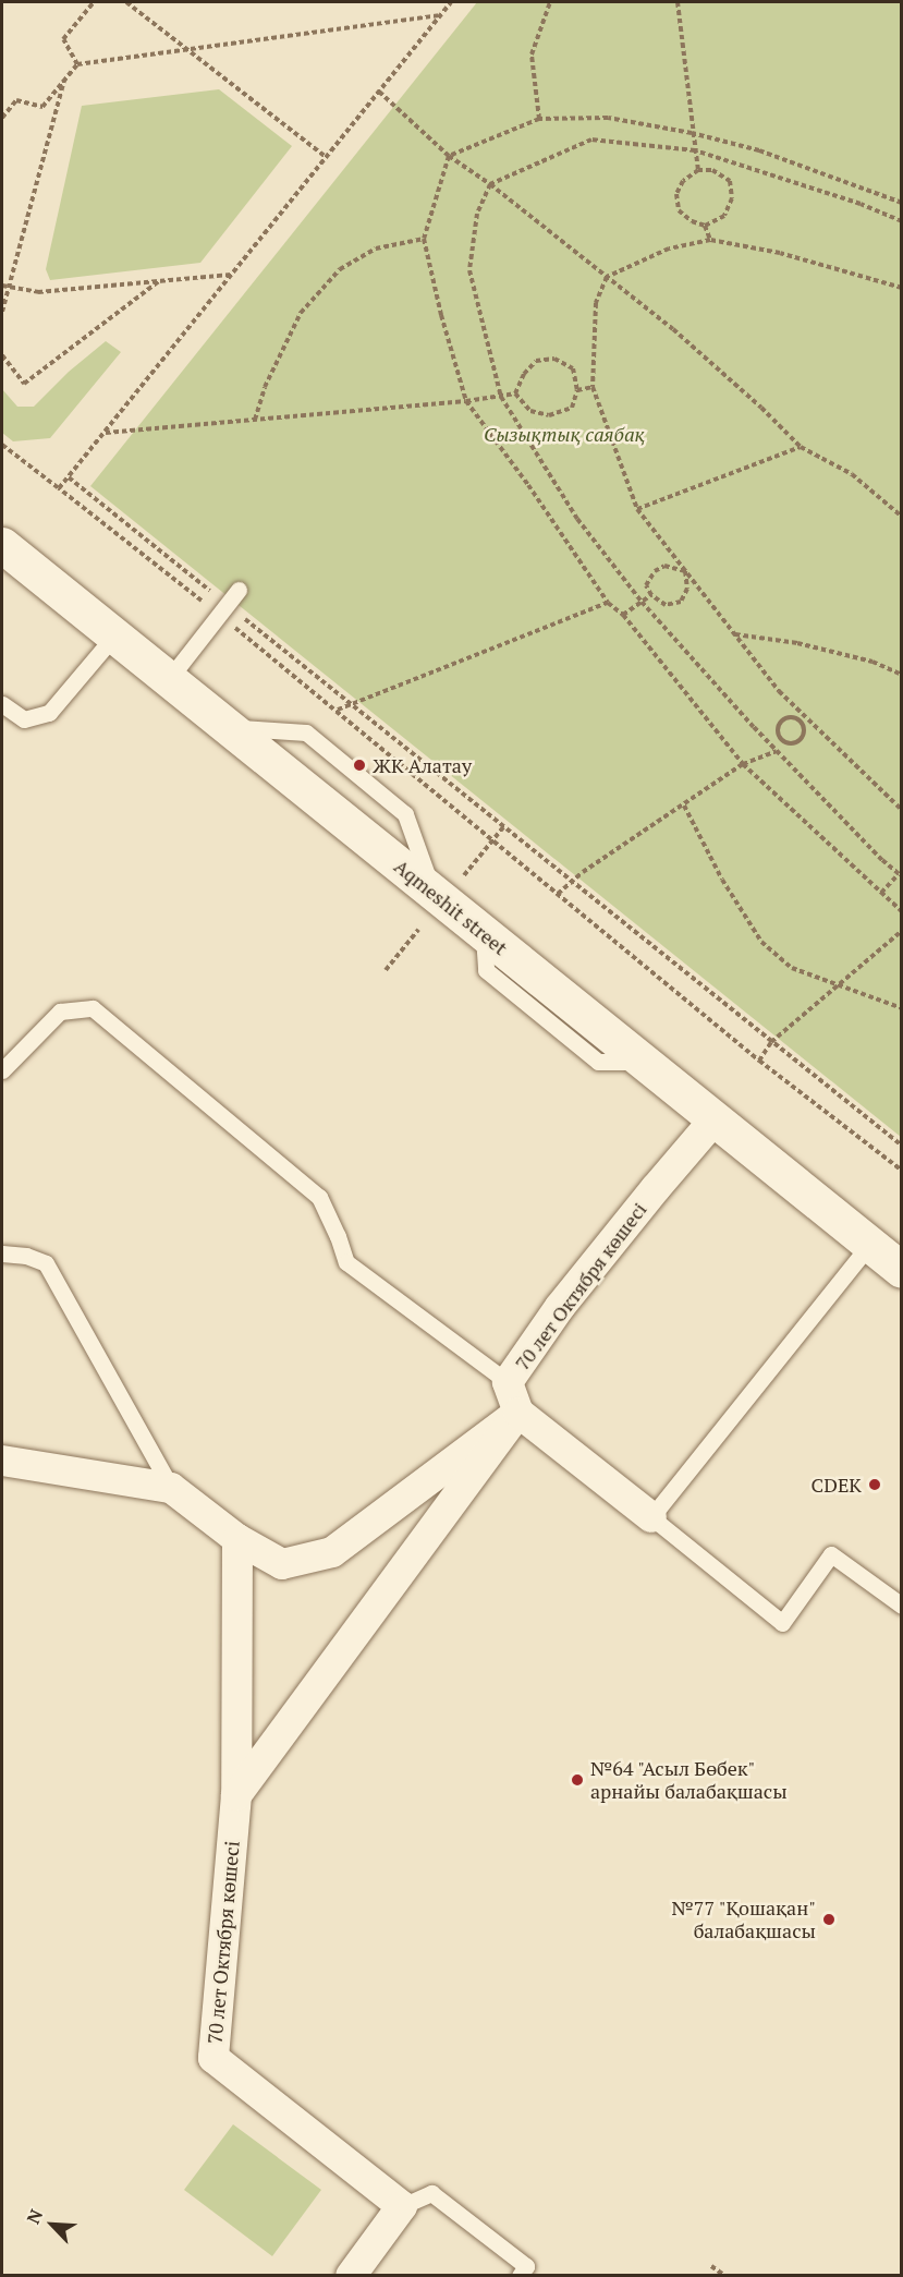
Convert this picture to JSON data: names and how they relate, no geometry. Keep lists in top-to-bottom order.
{
  "streets": {
    "main road": ["Aqmeshit street"],
    "street": ["70 лет Октября көшесі"]
  },
  "crossings": [
    ["Aqmeshit street", "70 лет Октября көшесі"]
  ],
  "parks": ["Сызықтық саябақ"],
  "places": [
    "ЖК Алатау",
    "CDEK",
    "№64 \"Асыл Бөбек\" арнайы балабақшасы",
    "№77 \"Қошақан\" балабақшасы"
  ],
  "north": "top left"
}
